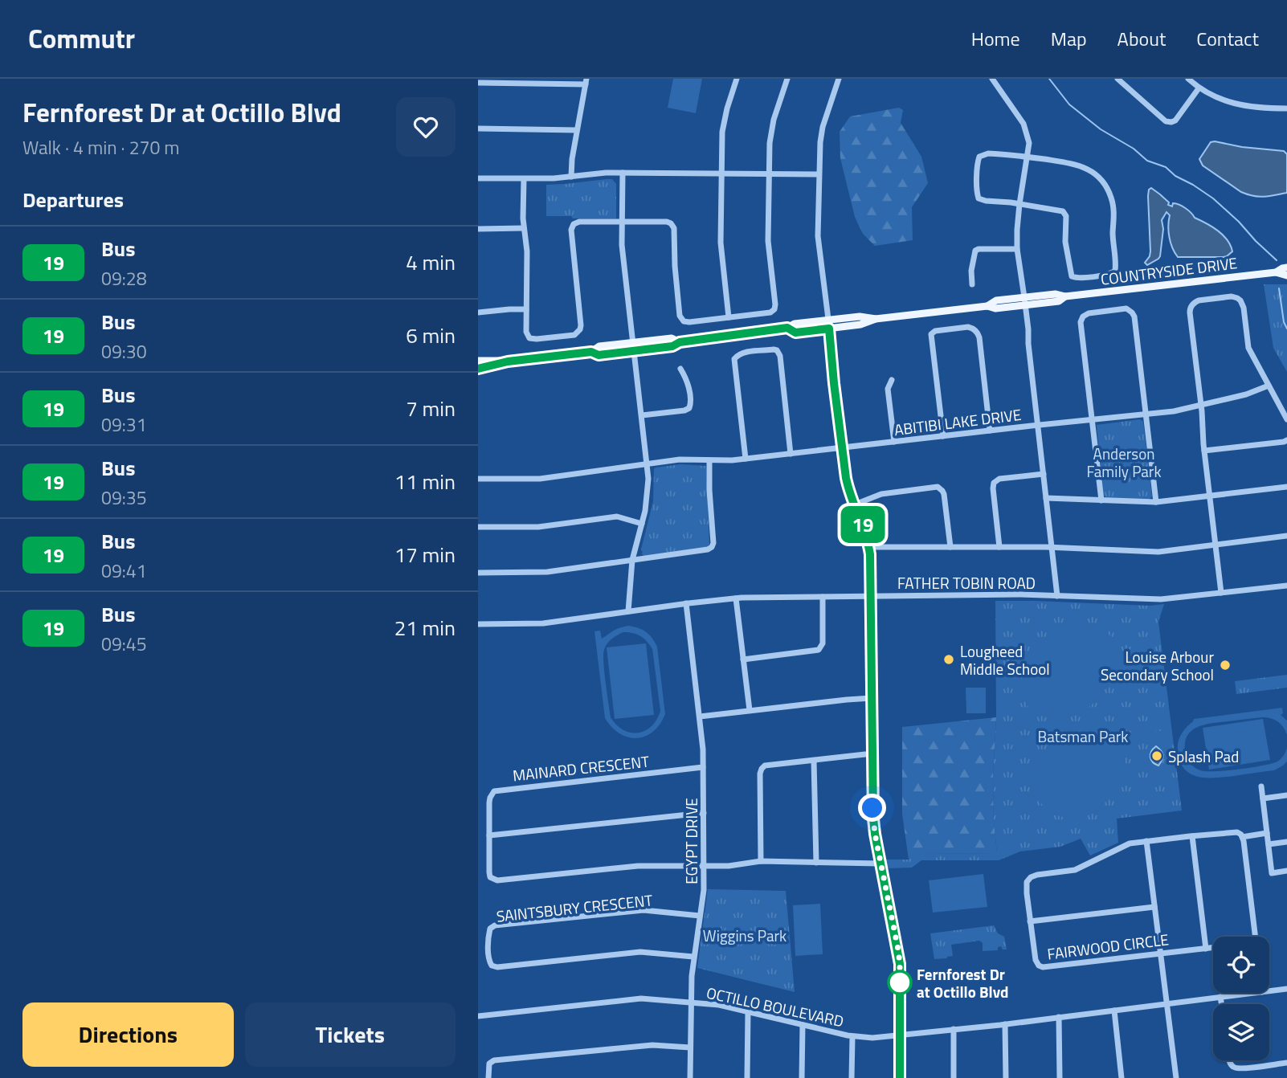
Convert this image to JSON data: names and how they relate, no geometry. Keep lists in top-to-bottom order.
{
  "streets": {
    "main road": ["COUNTRYSIDE DRIVE"],
    "street": [
      "ABITIBI LAKE DRIVE",
      "FATHER TOBIN ROAD",
      "MAINARD CRESCENT",
      "EGYPT DRIVE",
      "SAINTSBURY CRESCENT",
      "FAIRWOOD CIRCLE",
      "OCTILLO BOULEVARD"
    ]
  },
  "crossings": [
    ["FATHER TOBIN ROAD", "EGYPT DRIVE"],
    ["MAINARD CRESCENT", "EGYPT DRIVE"],
    ["EGYPT DRIVE", "SAINTSBURY CRESCENT"],
    ["EGYPT DRIVE", "OCTILLO BOULEVARD"]
  ],
  "parks": ["Anderson Family Park", "Batsman Park", "Wiggins Park"],
  "places": [
    "Lougheed Middle School",
    "Louise Arbour Secondary School",
    "Splash Pad",
    "Fernforest Dr at Octillo Blvd"
  ],
  "lines": ["bus line 19"],
  "page": {
    "header": "Commutr",
    "nav": [
      "Home",
      "Map",
      "About",
      "Contact"
    ],
    "heading": [
      ["Fernforest Dr at Octillo Blvd", "Walk · 4 min · 270 m"],
      "Departures"
    ],
    "on_map": "19",
    "list": [
      {
        "mark": "19",
        "name": "Bus",
        "note": "09:28",
        "value": "4 min"
      },
      {
        "mark": "19",
        "name": "Bus",
        "note": "09:30",
        "value": "6 min"
      },
      {
        "mark": "19",
        "name": "Bus",
        "note": "09:31",
        "value": "7 min"
      },
      {
        "mark": "19",
        "name": "Bus",
        "note": "09:35",
        "value": "11 min"
      },
      {
        "mark": "19",
        "name": "Bus",
        "note": "09:41",
        "value": "17 min"
      },
      {
        "mark": "19",
        "name": "Bus",
        "note": "09:45",
        "value": "21 min"
      }
    ],
    "buttons": ["Directions", "Tickets"]
  }
}
